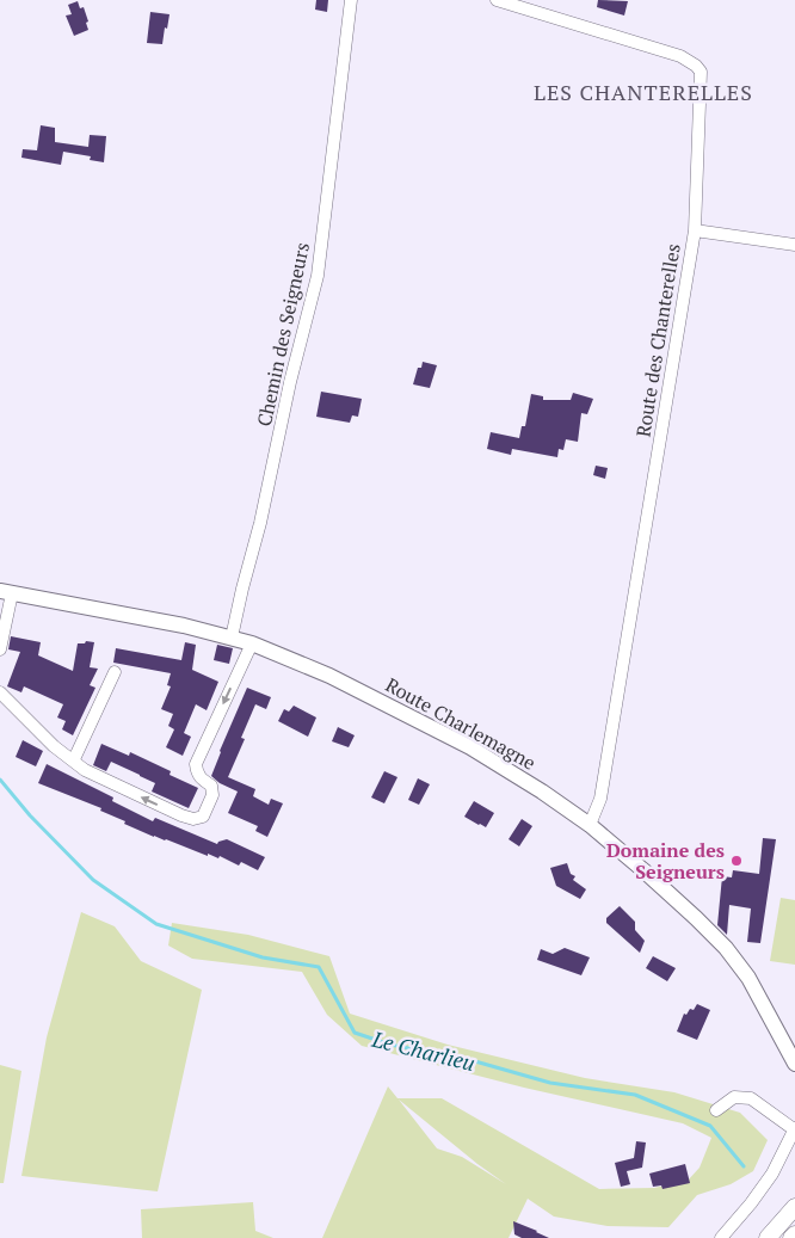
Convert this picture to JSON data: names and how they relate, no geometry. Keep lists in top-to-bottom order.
{
  "streets": {
    "main road": ["Route Charlemagne"],
    "street": ["Chemin des Seigneurs", "Route des Chanterelles"]
  },
  "crossings": [
    ["Chemin des Seigneurs", "Route Charlemagne"],
    ["Route des Chanterelles", "Route Charlemagne"]
  ],
  "districts": ["LES CHANTERELLES"],
  "water": ["Le Charlieu"],
  "places": ["Domaine des Seigneurs"]
}
